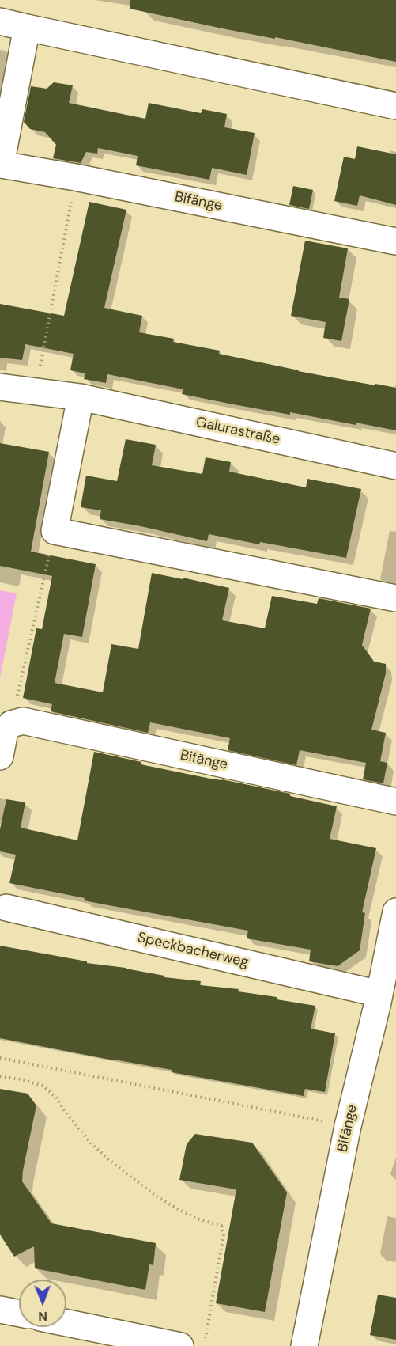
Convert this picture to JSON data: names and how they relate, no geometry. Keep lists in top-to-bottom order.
{
  "streets": {
    "street": ["Bifänge", "Galurastraße", "Speckbacherweg"]
  },
  "crossings": [
    ["Bifänge", "Speckbacherweg"]
  ],
  "north": "bottom"
}
